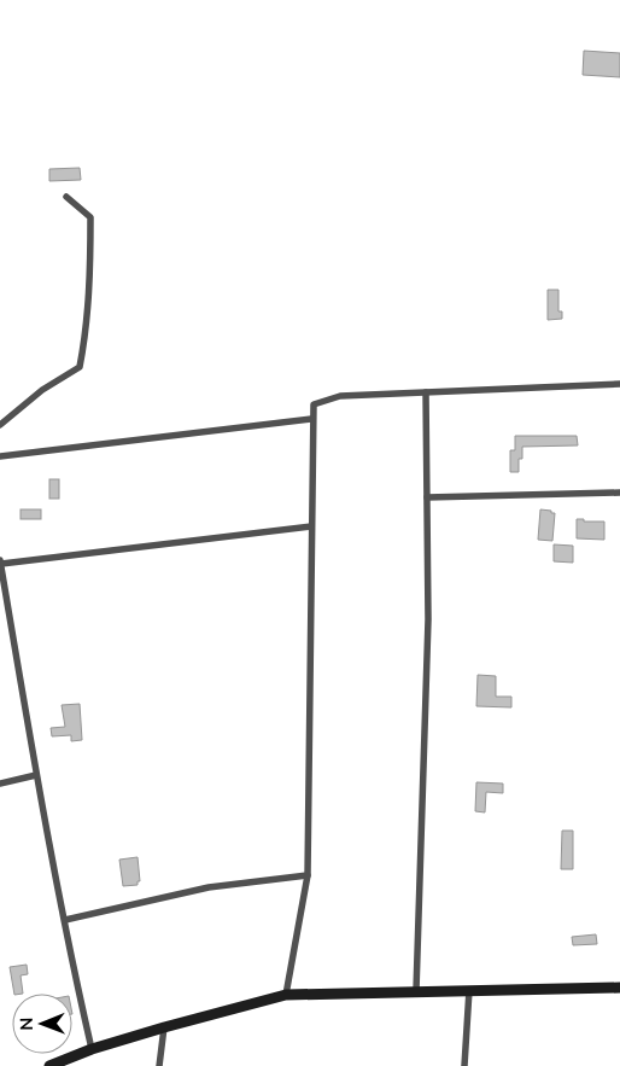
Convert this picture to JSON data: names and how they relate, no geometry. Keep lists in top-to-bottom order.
{
  "north": "left"
}
